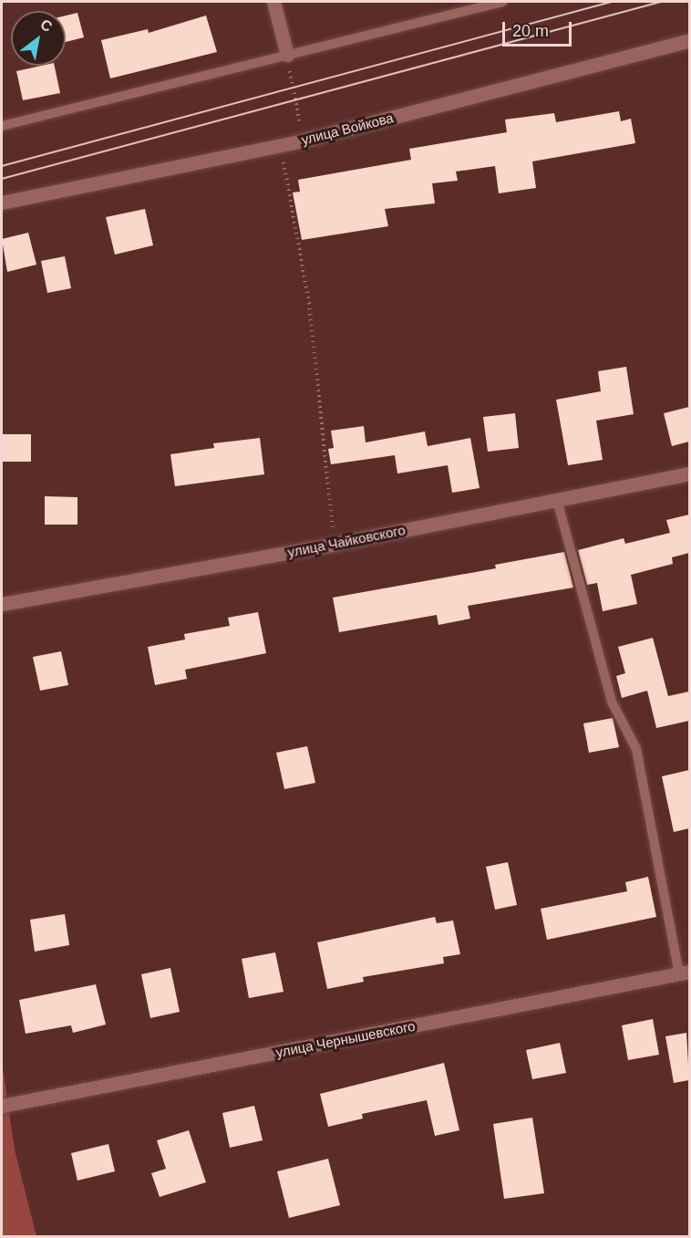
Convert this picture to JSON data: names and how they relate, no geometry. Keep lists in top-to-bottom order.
{
  "streets": {
    "street": ["улица Войкова", "улица Чайковского", "улица Чернышевского"]
  },
  "scale_bar": "20 m",
  "north": "top right"
}
